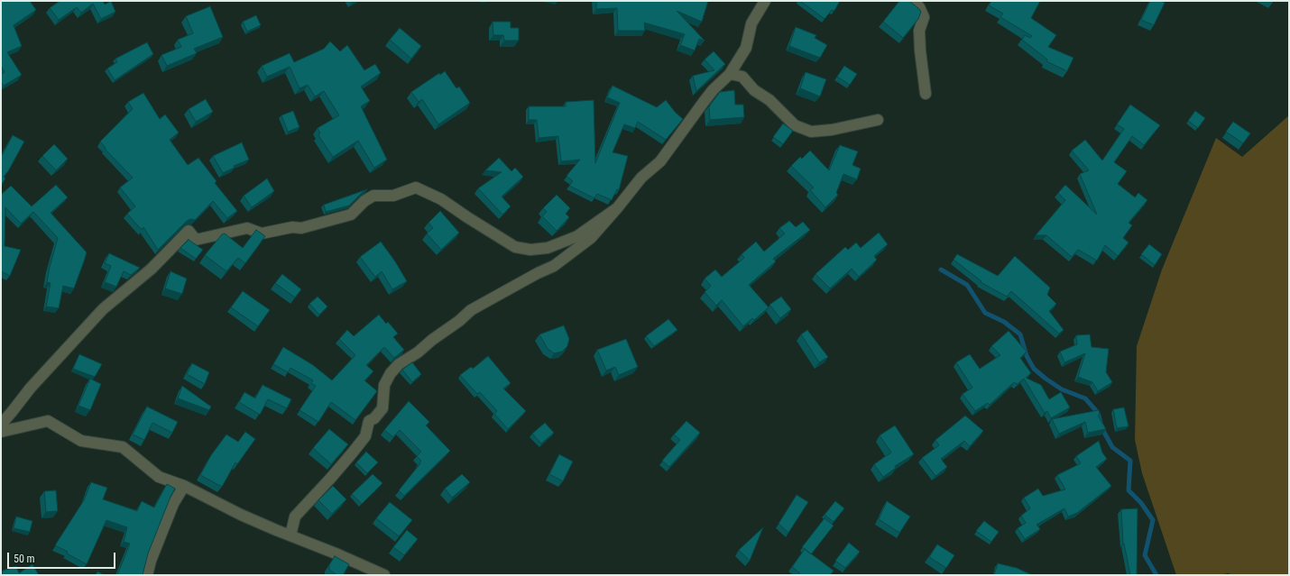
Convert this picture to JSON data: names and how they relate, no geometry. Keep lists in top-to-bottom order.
{
  "scale_bar": "50 m"
}
